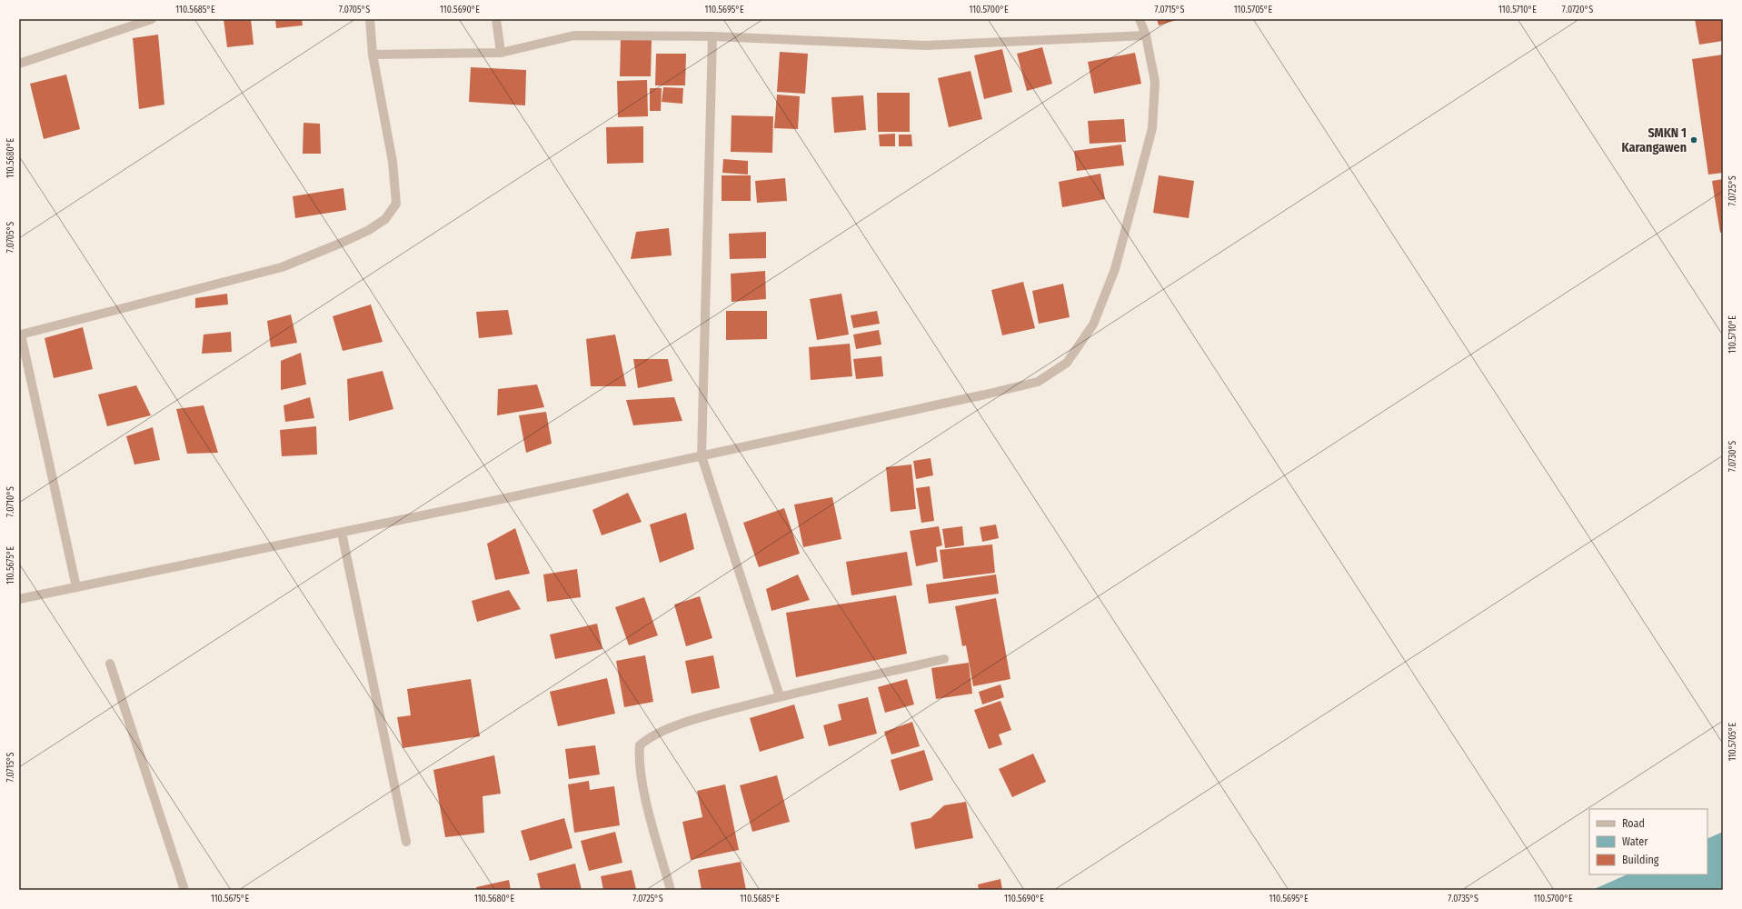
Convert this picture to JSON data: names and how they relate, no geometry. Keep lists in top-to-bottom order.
{
  "places": ["SMKN 1 Karangawen"],
  "legend": ["Road", "Water", "Building"],
  "coordinates": [
    "110.5685°E",
    "7.0705°S",
    "110.5690°E",
    "110.5695°E",
    "110.5700°E",
    "7.0715°S",
    "110.5705°E",
    "110.5710°E",
    "7.0720°S",
    "110.5680°E",
    "7.0725°S",
    "7.0730°S",
    "7.0710°S",
    "110.5675°E",
    "7.0735°S"
  ]
}
